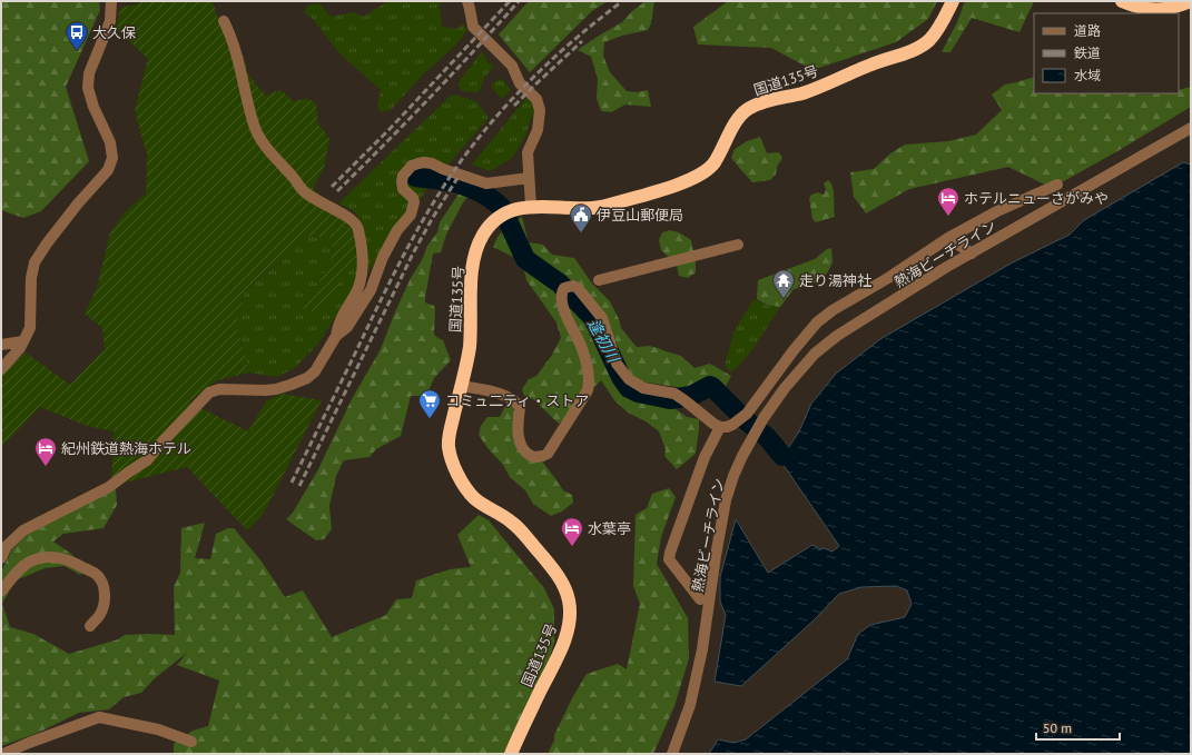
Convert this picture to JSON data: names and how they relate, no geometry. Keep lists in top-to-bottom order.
{
  "streets": {
    "highway": ["国道135号"],
    "street": ["熱海ビーチライン"]
  },
  "water": ["逢初川"],
  "places": {
    "bus stop": ["大久保"],
    "hotel": ["ホテルニューさがみや", "紀州鉄道熱海ホテル", "水葉亭"],
    "public building": ["伊豆山郵便局"],
    "temple": ["走り湯神社"],
    "supermarket": ["コミュ二ティ・ストア"]
  },
  "legend": ["道路", "鉄道", "水域"],
  "scale_bar": "50 m"
}
